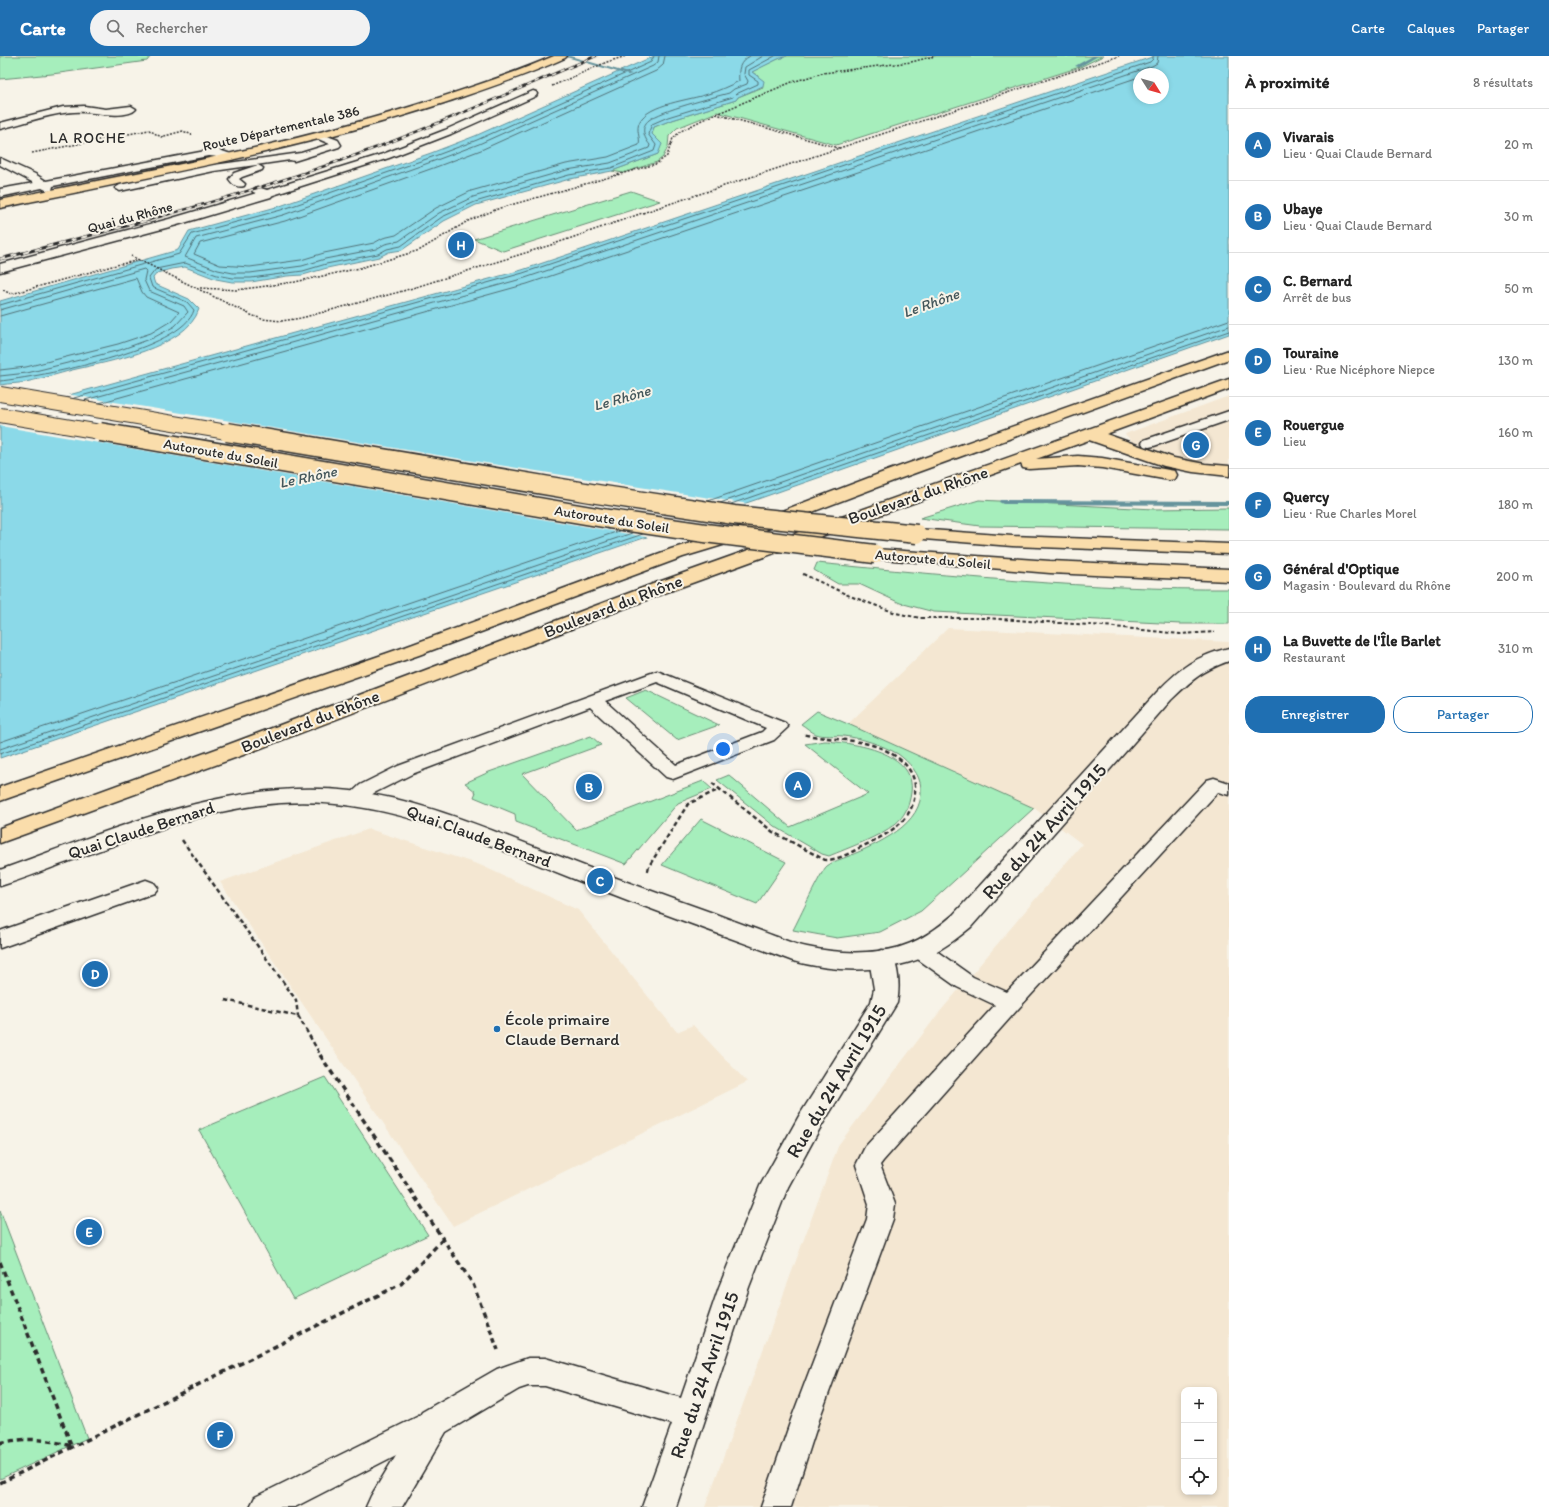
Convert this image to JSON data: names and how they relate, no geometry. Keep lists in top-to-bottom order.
{
  "streets": {
    "main road": ["Route Départementale 386", "Autoroute du Soleil", "Boulevard du Rhône"],
    "street": ["Quai du Rhône", "Quai Claude Bernard", "Rue du 24 Avril 1915"]
  },
  "crossings": [
    ["Quai Claude Bernard", "Rue du 24 Avril 1915"]
  ],
  "districts": ["LA ROCHE"],
  "water": ["Le Rhône"],
  "places": ["École primaire Claude Bernard"],
  "north": "bottom right",
  "page": {
    "header": "Carte",
    "search": "Rechercher",
    "nav": ["Carte", "Calques", "Partager"],
    "heading": ["À proximité", "8 résultats"],
    "list": [
      {
        "mark": "A",
        "name": "Vivarais",
        "note": "Lieu · Quai Claude Bernard",
        "value": "20 m"
      },
      {
        "mark": "B",
        "name": "Ubaye",
        "note": "Lieu · Quai Claude Bernard",
        "value": "30 m"
      },
      {
        "mark": "C",
        "name": "C. Bernard",
        "note": "Arrêt de bus",
        "value": "50 m"
      },
      {
        "mark": "D",
        "name": "Touraine",
        "note": "Lieu · Rue Nicéphore Niepce",
        "value": "130 m"
      },
      {
        "mark": "E",
        "name": "Rouergue",
        "note": "Lieu",
        "value": "160 m"
      },
      {
        "mark": "F",
        "name": "Quercy",
        "note": "Lieu · Rue Charles Morel",
        "value": "180 m"
      },
      {
        "mark": "G",
        "name": "Général d'Optique",
        "note": "Magasin · Boulevard du Rhône",
        "value": "200 m"
      },
      {
        "mark": "H",
        "name": "La Buvette de l'Île Barlet",
        "note": "Restaurant",
        "value": "310 m"
      }
    ],
    "pins": [
      "H",
      "G",
      "A",
      "B",
      "C",
      "D",
      "E",
      "F"
    ],
    "buttons": ["Enregistrer", "Partager"],
    "map_buttons": ["+", "−"]
  }
}
